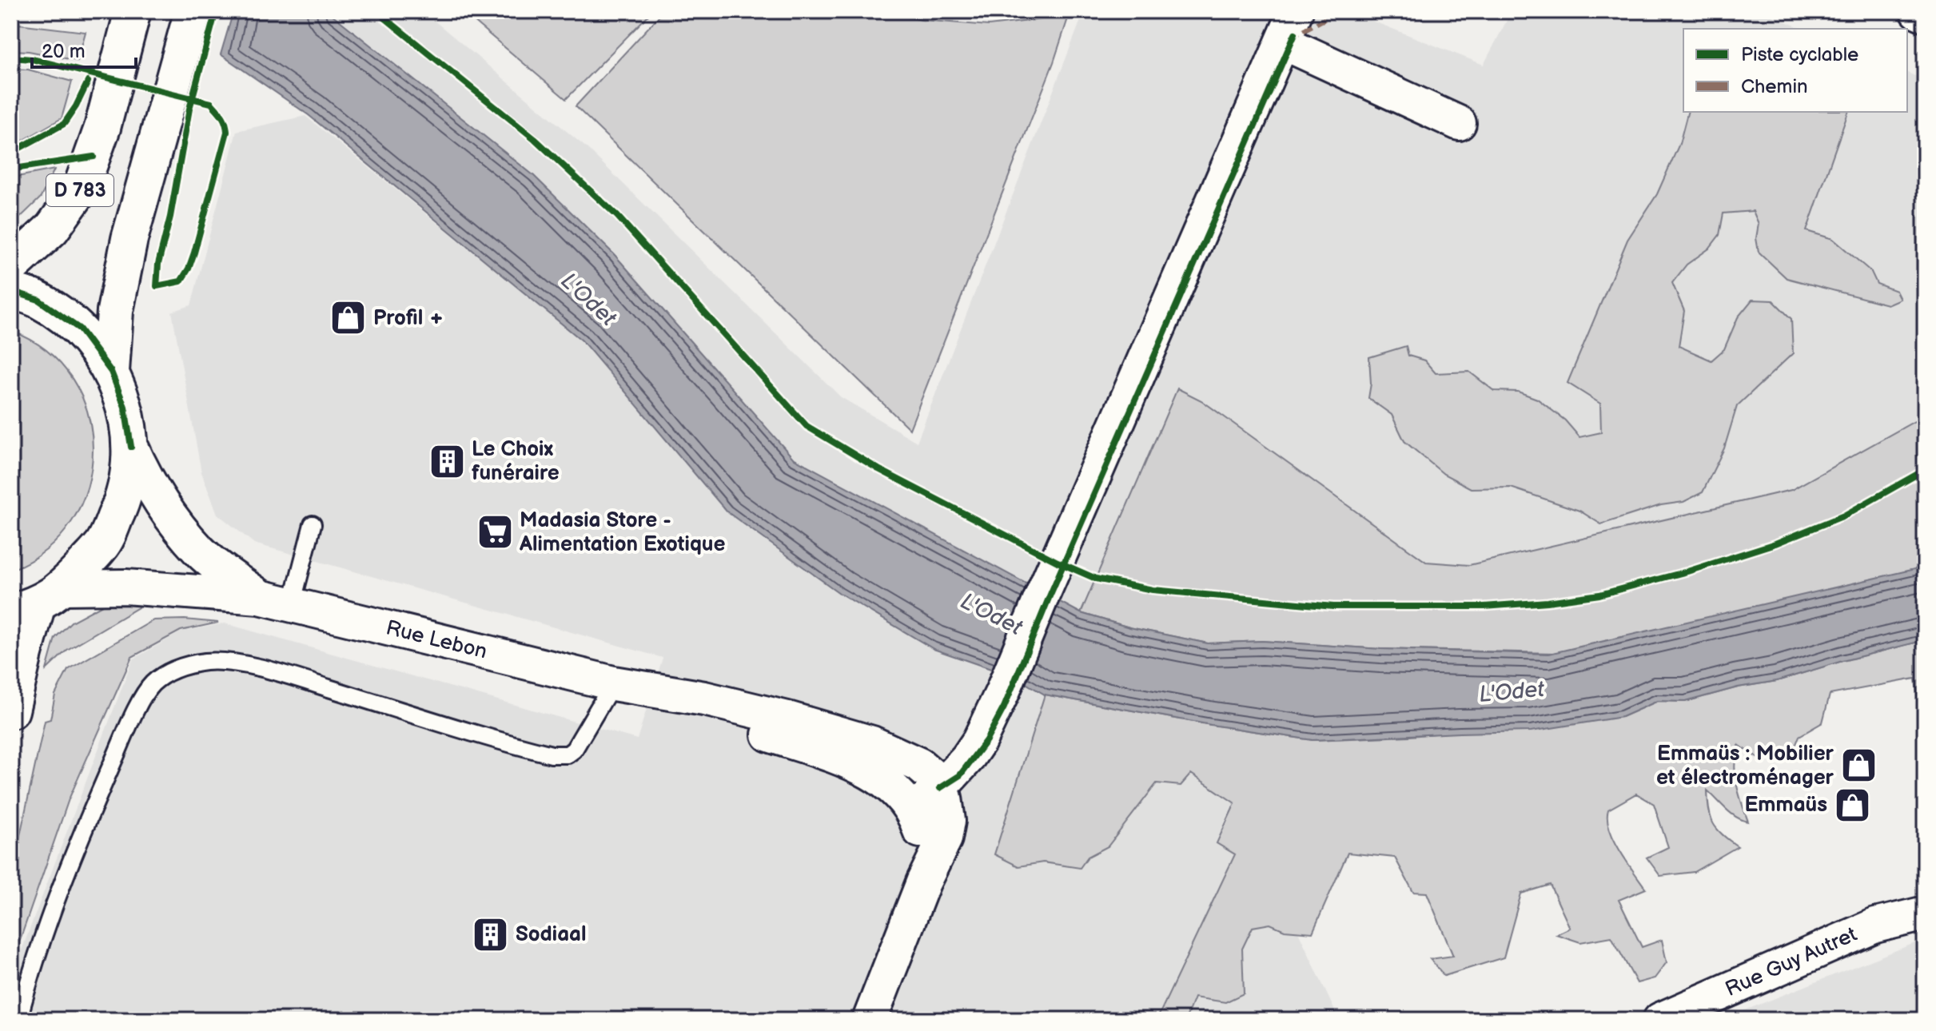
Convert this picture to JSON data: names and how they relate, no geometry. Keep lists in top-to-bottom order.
{
  "streets": {
    "main road": ["D 783"],
    "street": ["Rue Lebon", "Rue Guy Autret"]
  },
  "water": ["L'Odet"],
  "places": {
    "shop": ["Profil +", "Emmaüs : Mobilier et électroménager", "Emmaüs"],
    "building": ["Le Choix funéraire", "Sodiaal"],
    "supermarket": ["Madasia Store - Alimentation Exotique"]
  },
  "legend": ["Piste cyclable", "Chemin"],
  "scale_bar": "20 m"
}
